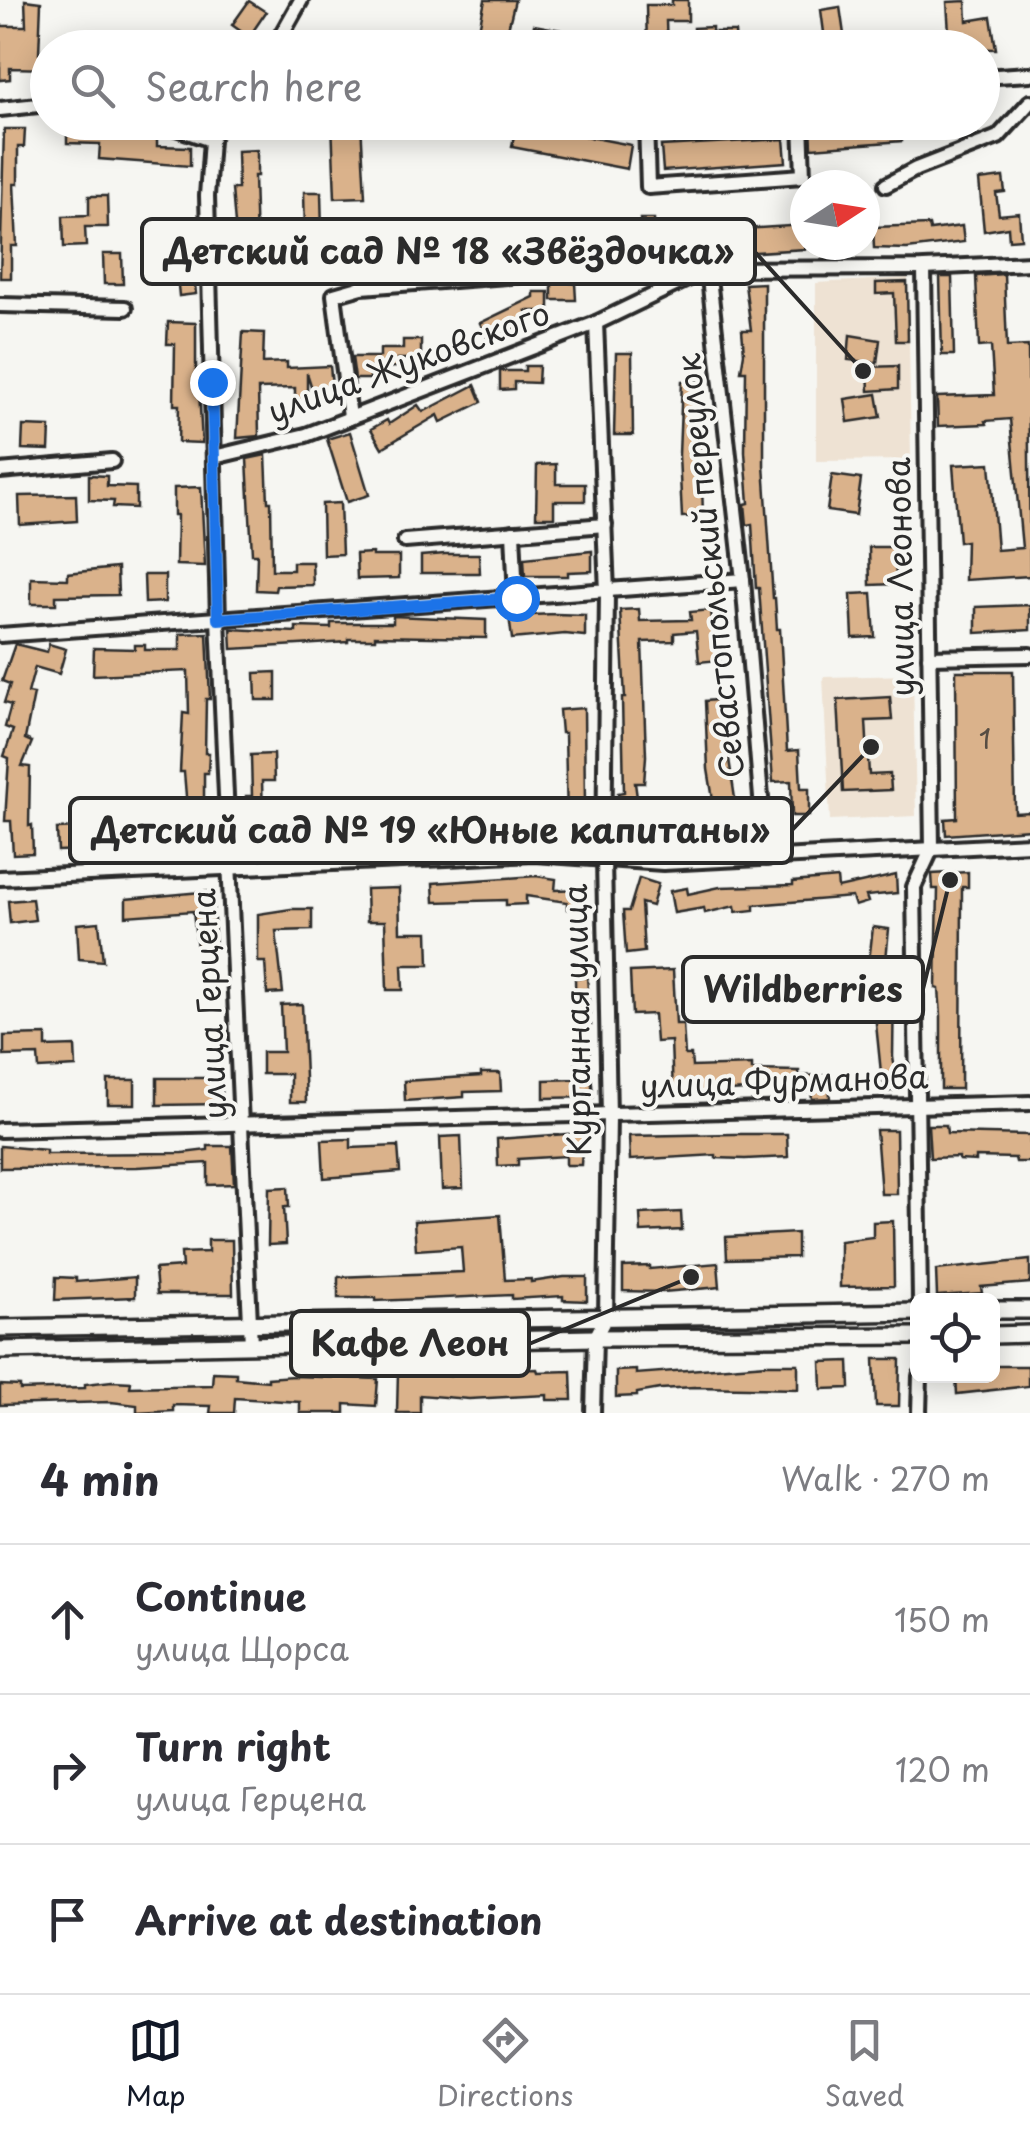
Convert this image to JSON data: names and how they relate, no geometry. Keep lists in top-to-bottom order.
{
  "streets": {
    "street": [
      "улица Жуковского",
      "Севастопольский переулок",
      "улица Леонова",
      "улица Герцена",
      "Курганная улица",
      "улица Фурманова"
    ]
  },
  "crossings": [
    ["улица Жуковского", "Севастопольский переулок"],
    ["улица Жуковского", "улица Леонова"],
    ["улица Жуковского", "улица Герцена"],
    ["улица Жуковского", "Курганная улица"],
    ["улица Леонова", "улица Фурманова"],
    ["улица Герцена", "улица Фурманова"],
    ["Курганная улица", "улица Фурманова"]
  ],
  "places": [
    "Детский сад № 18 «Звёздочка»",
    "Детский сад № 19 «Юные капитаны»",
    "Wildberries",
    "Кафе Леон"
  ],
  "house_numbers": ["1"],
  "north": "right",
  "page": {
    "search": "Search here",
    "heading": ["4 min", "Walk · 270 m"],
    "list": [
      ["Continue", "улица Щорса", "150 m"],
      ["Turn right", "улица Герцена", "120 m"],
      "Arrive at destination"
    ],
    "nav": ["Map", "Directions", "Saved"]
  }
}
